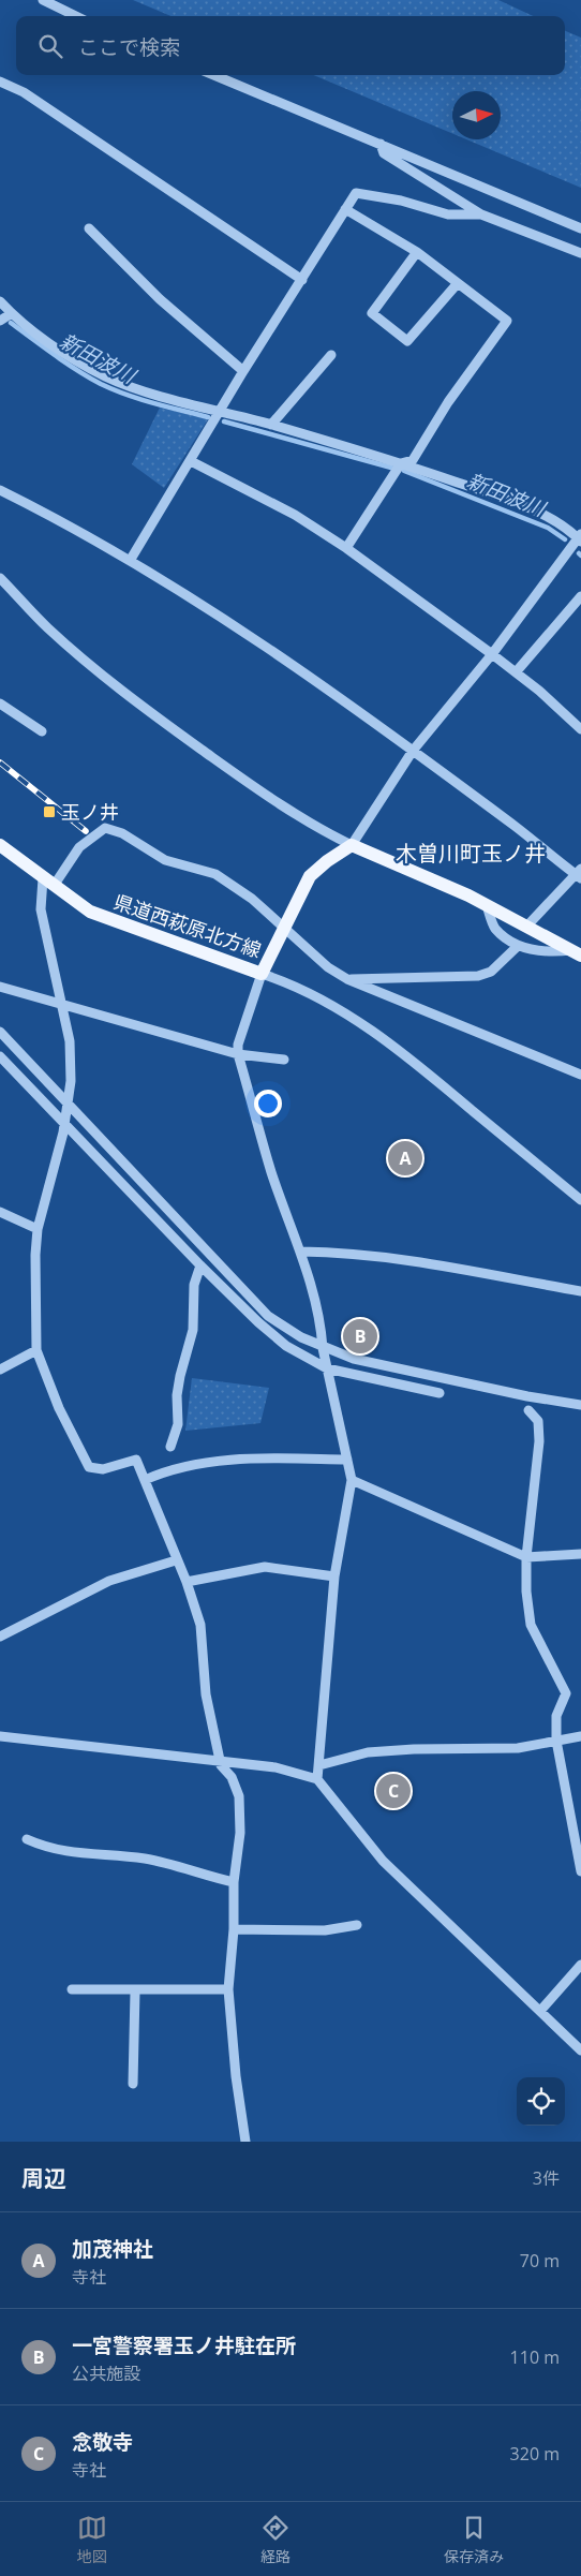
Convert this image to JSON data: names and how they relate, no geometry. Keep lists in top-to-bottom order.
{
  "streets": {
    "main road": ["県道西萩原北方線"]
  },
  "districts": ["木曽川町玉ノ井"],
  "water": ["新田波川"],
  "places": {
    "transit": ["玉ノ井"]
  },
  "north": "right",
  "page": {
    "search": "ここで検索",
    "pins": ["A", "B", "C"],
    "heading": ["周辺", "3件"],
    "list": [
      {
        "mark": "A",
        "name": "加茂神社",
        "note": "寺社",
        "value": "70 m"
      },
      {
        "mark": "B",
        "name": "一宮警察署玉ノ井駐在所",
        "note": "公共施設",
        "value": "110 m"
      },
      {
        "mark": "C",
        "name": "念敬寺",
        "note": "寺社",
        "value": "320 m"
      }
    ],
    "nav": ["地図", "経路", "保存済み"]
  }
}
